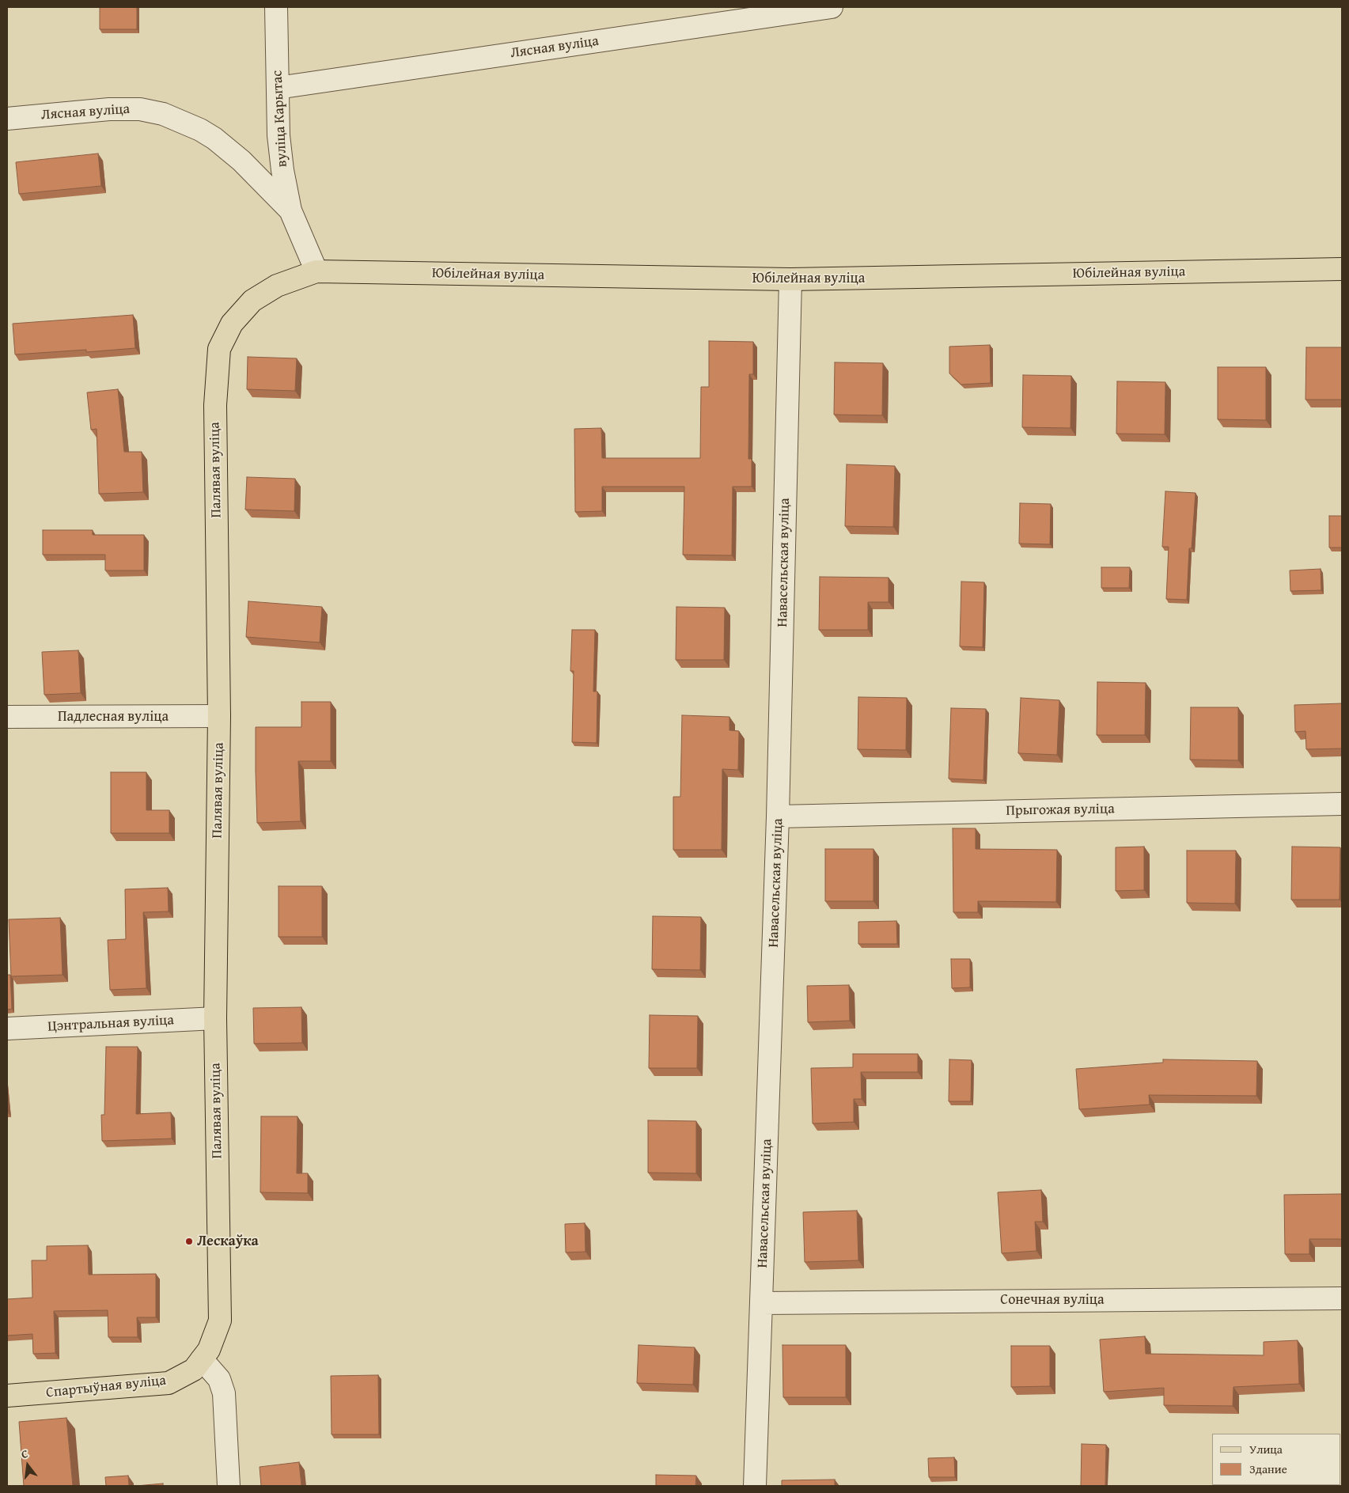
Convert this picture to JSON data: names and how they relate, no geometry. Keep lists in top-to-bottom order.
{
  "streets": {
    "main road": ["Юбілейная вуліца", "Палявая вуліца", "Спартыўная вуліца"],
    "street": [
      "Лясная вуліца",
      "вуліца Карытас",
      "Навасельская вуліца",
      "Падлесная вуліца",
      "Прыгожая вуліца",
      "Цэнтральная вуліца",
      "Сонечная вуліца"
    ]
  },
  "crossings": [
    ["Лясная вуліца", "вуліца Карытас"],
    ["вуліца Карытас", "Юбілейная вуліца"],
    ["Юбілейная вуліца", "Палявая вуліца"],
    ["Юбілейная вуліца", "Навасельская вуліца"],
    ["Палявая вуліца", "Падлесная вуліца"],
    ["Палявая вуліца", "Цэнтральная вуліца"],
    ["Палявая вуліца", "Спартыўная вуліца"],
    ["Навасельская вуліца", "Прыгожая вуліца"],
    ["Навасельская вуліца", "Сонечная вуліца"]
  ],
  "places": ["Лескаўка"],
  "legend": ["Улица", "Здание"],
  "north": "top"
}
